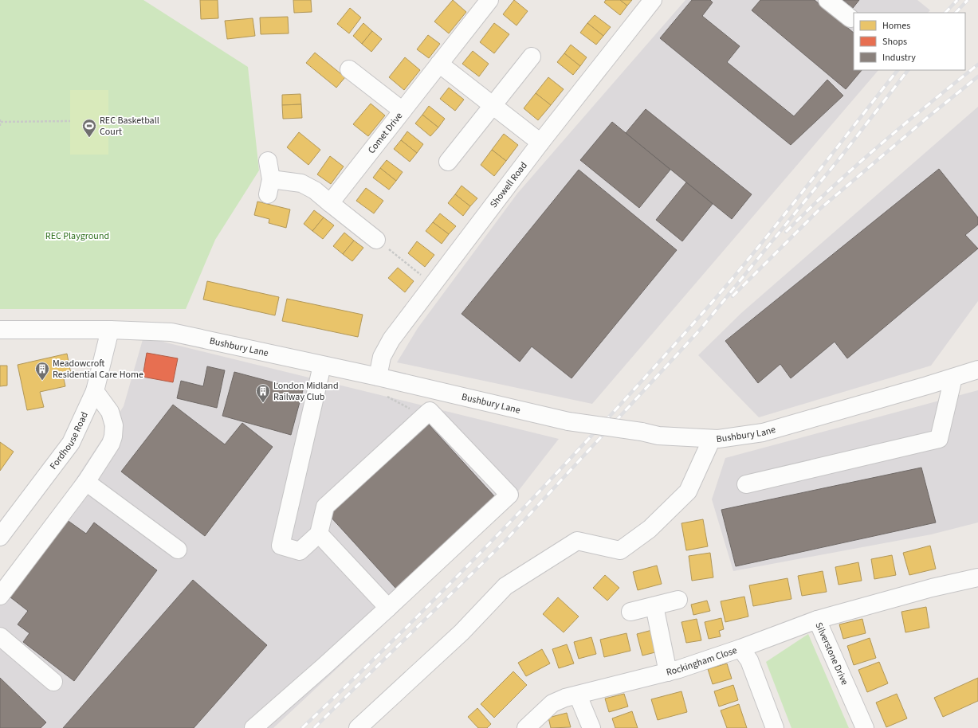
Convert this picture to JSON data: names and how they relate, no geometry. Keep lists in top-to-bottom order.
{
  "streets": {
    "street": [
      "Comet Drive",
      "Showell Road",
      "Bushbury Lane",
      "Fordhouse Road",
      "Silverstone Drive",
      "Rockingham Close"
    ]
  },
  "crossings": [
    ["Showell Road", "Bushbury Lane"],
    ["Bushbury Lane", "Fordhouse Road"],
    ["Silverstone Drive", "Rockingham Close"]
  ],
  "parks": ["REC Playground"],
  "places": {
    "sports": ["REC Basketball Court"],
    "building": ["Meadowcroft Residential Care Home", "London Midland Railway Club"]
  },
  "legend": ["Homes", "Shops", "Industry"]
}
